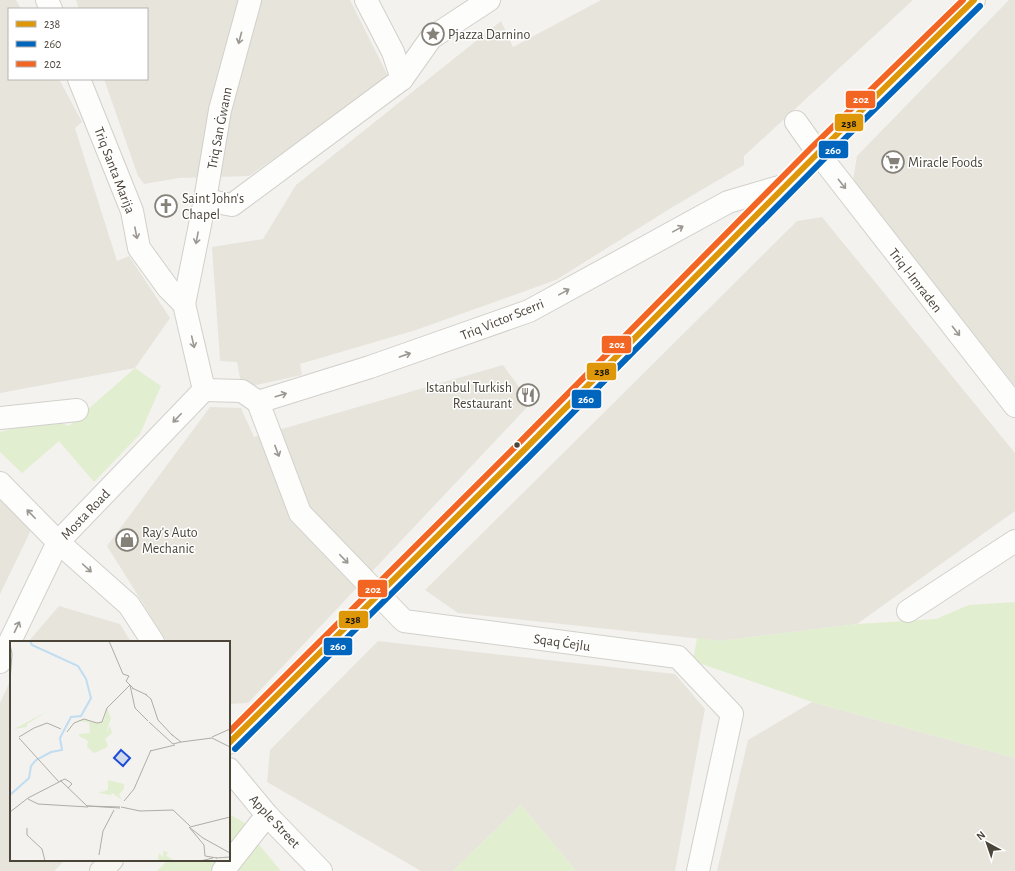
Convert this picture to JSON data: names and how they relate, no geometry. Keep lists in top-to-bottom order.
{
  "streets": {
    "street": [
      "Triq San Ġwann",
      "Triq Santa Marija",
      "Triq l-Imraden",
      "Triq Victor Scerri",
      "Mosta Road",
      "Sqaq Ċejlu",
      "Apple Street"
    ]
  },
  "crossings": [
    ["Triq San Ġwann", "Triq Santa Marija"],
    ["Triq Victor Scerri", "Sqaq Ċejlu"]
  ],
  "one_way": ["Triq San Ġwann", "Triq Santa Marija", "Triq l-Imraden"],
  "places": {
    "place": ["Pjazza Darnino"],
    "supermarket": ["Miracle Foods"],
    "church": ["Saint John's Chapel"],
    "restaurant": ["Istanbul Turkish Restaurant"],
    "shop": ["Ray's Auto Mechanic"]
  },
  "lines": ["transit line 238", "transit line 202", "transit line 260"],
  "legend": ["238", "260", "202"],
  "north": "top left"
}
